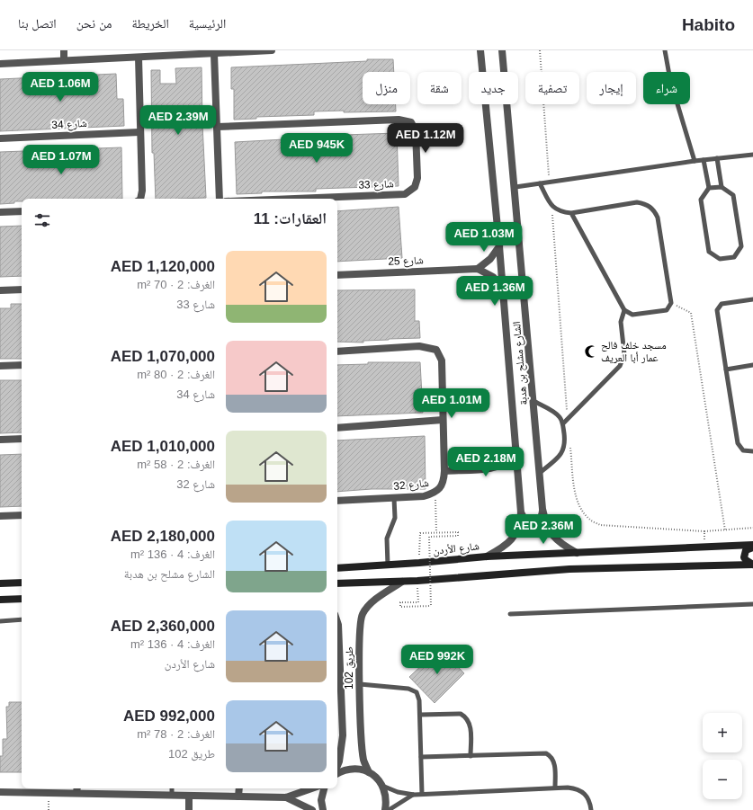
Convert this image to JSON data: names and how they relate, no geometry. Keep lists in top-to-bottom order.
{
  "streets": {
    "main road": ["شارع الأردن"],
    "street": [
      "شارع 34",
      "شارع 33",
      "شارع 25",
      "الشارع مشلح بن هدبة",
      "شارع 32",
      "طريق 102"
    ]
  },
  "crossings": [
    ["الشارع مشلح بن هدبة", "شارع الأردن"]
  ],
  "places": {
    "mosque": ["مسجد خلف فالح عمار أبا العريف"]
  },
  "page": {
    "header": "Habito",
    "nav": [
      "الرئيسية",
      "الخريطة",
      "من نحن",
      "اتصل بنا"
    ],
    "price": [
      "AED 1.06M",
      "AED 2.39M",
      "AED 1.12M",
      "AED 945K",
      "AED 1.07M",
      "AED 1.03M",
      "AED 1.36M",
      "AED 1.01M",
      "AED 2.18M",
      "AED 2.36M",
      "AED 992K"
    ],
    "chip": [
      "شراء",
      "إيجار",
      "تصفية",
      "جديد",
      "شقة",
      "منزل"
    ],
    "heading": "العقارات: 11",
    "list": [
      {
        "name": "AED 1,120,000",
        "note": "الغرف: 2 · 70 m² · شارع 33"
      },
      {
        "name": "AED 1,070,000",
        "note": "الغرف: 2 · 80 m² · شارع 34"
      },
      {
        "name": "AED 1,010,000",
        "note": "الغرف: 2 · 58 m² · شارع 32"
      },
      {
        "name": "AED 2,180,000",
        "note": "الغرف: 4 · 136 m² · الشارع مشلح بن هدبة"
      },
      {
        "name": "AED 2,360,000",
        "note": "الغرف: 4 · 136 m² · شارع الأردن"
      },
      {
        "name": "AED 992,000",
        "note": "الغرف: 2 · 78 m² · طريق 102"
      }
    ],
    "map_buttons": ["+", "−"]
  }
}
